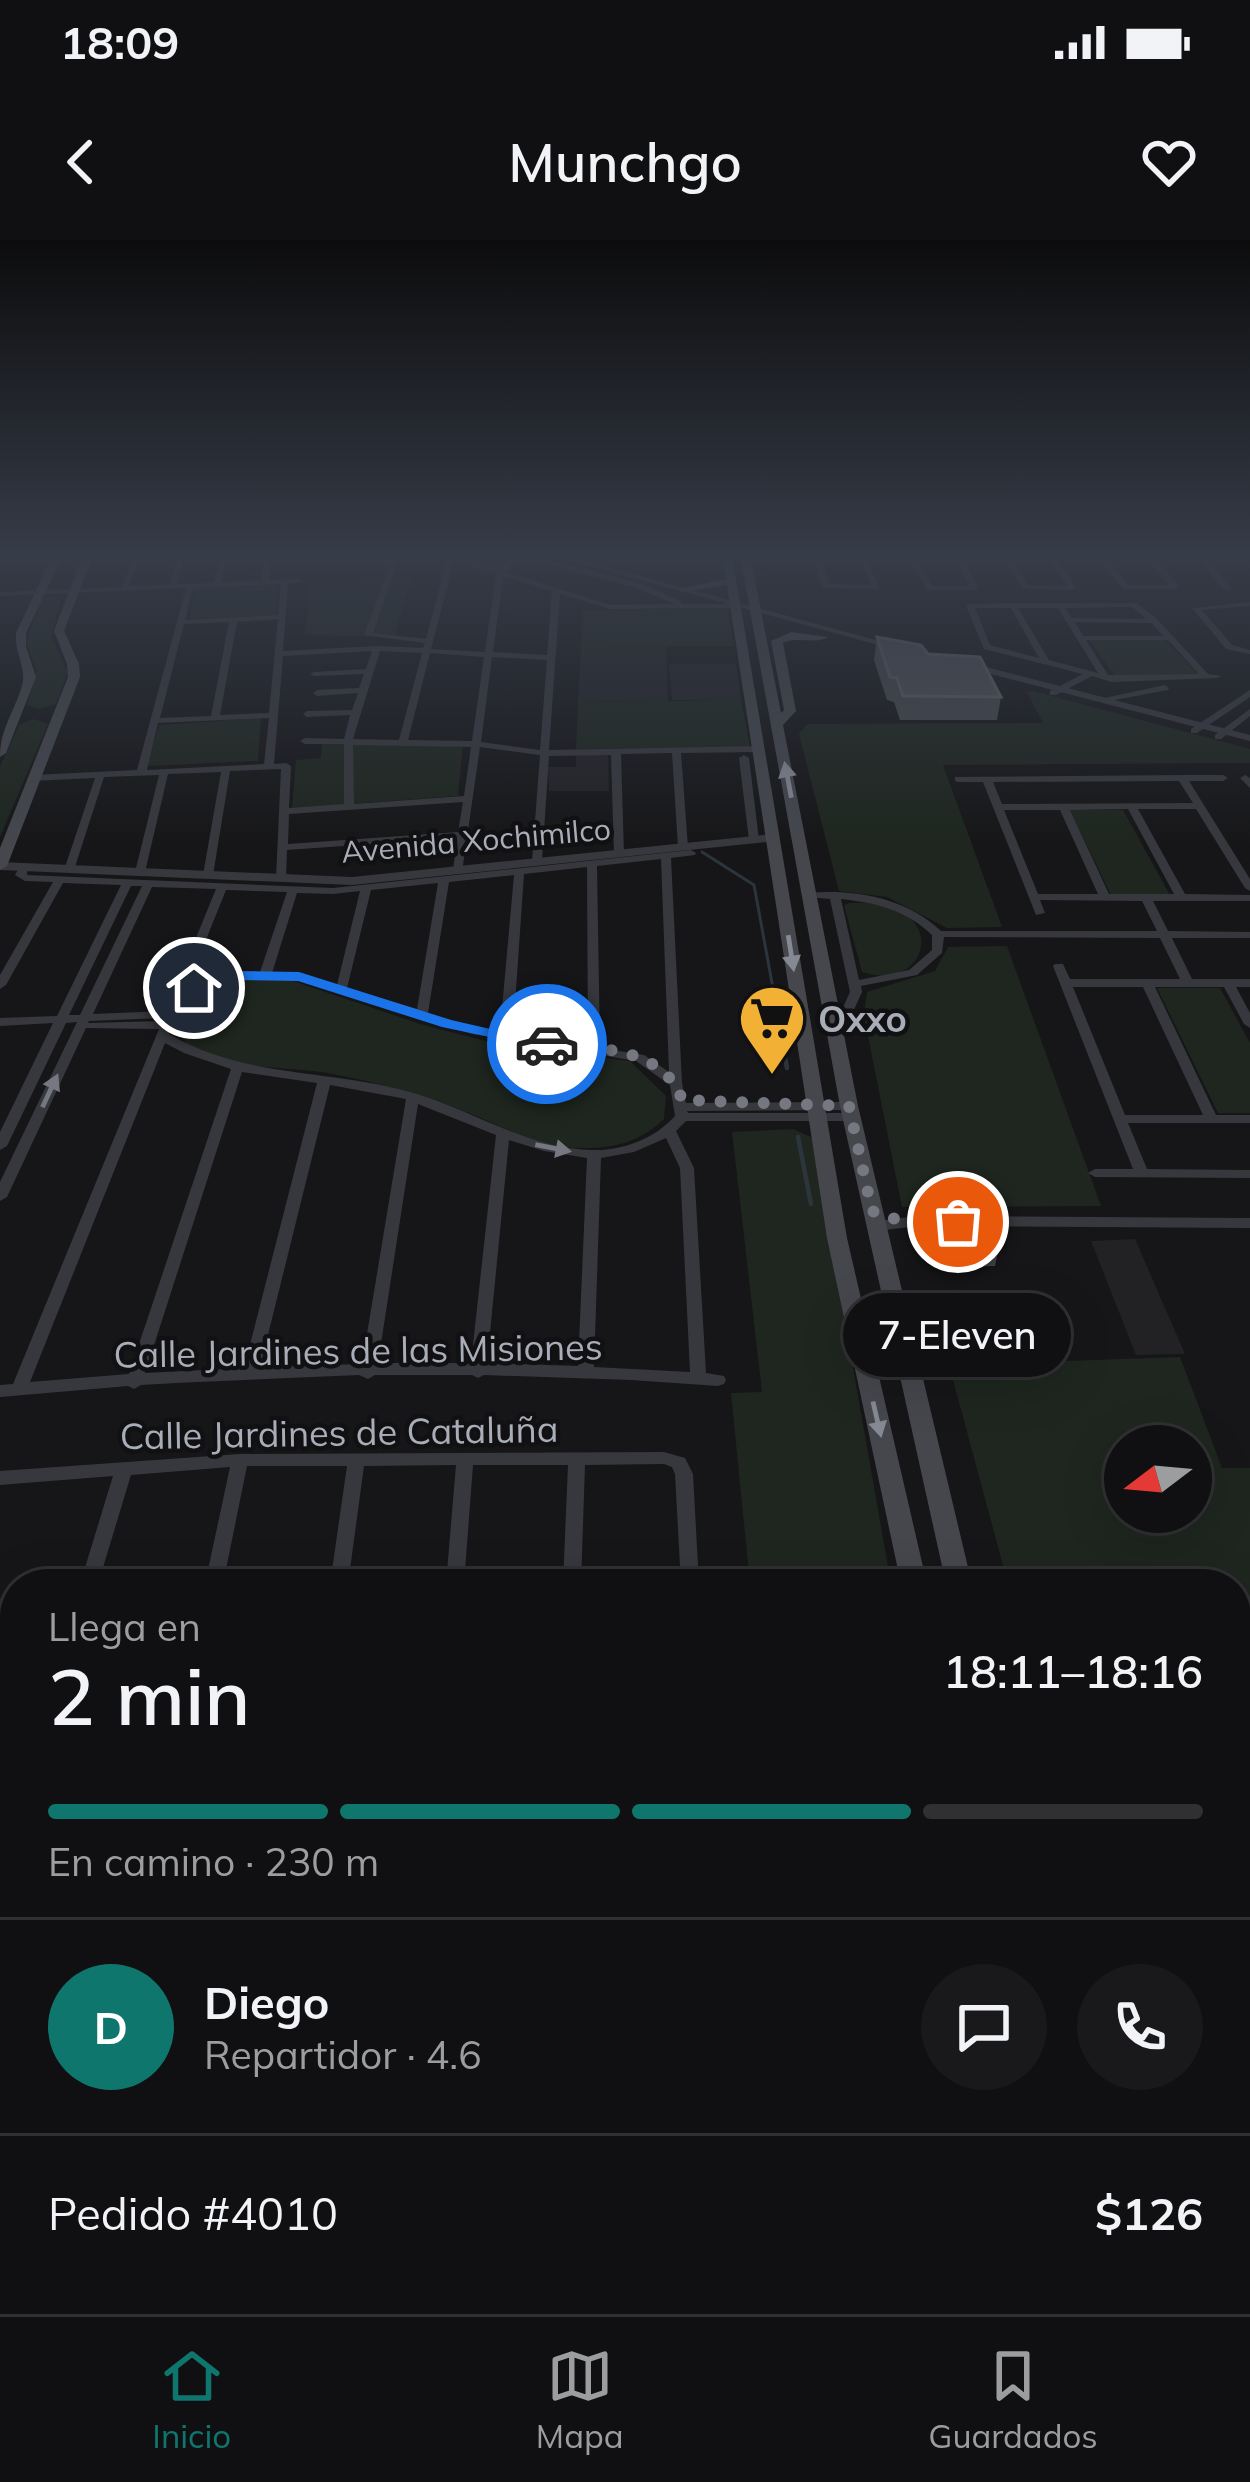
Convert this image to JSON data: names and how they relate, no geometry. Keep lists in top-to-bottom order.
{
  "streets": {
    "street": ["Avenida Xochimilco", "Calle Jardines de las Misiones", "Calle Jardines de Cataluña"]
  },
  "places": {
    "supermarket": ["Oxxo"],
    "other": ["7-Eleven"]
  },
  "north": "left",
  "page": {
    "status": "18:09",
    "header": "Munchgo",
    "bubble": "7-Eleven",
    "heading": ["2 min", "Llega en", "18:11–18:16"],
    "panel": [
      "Diego",
      "Repartidor · 4.6",
      "Pedido #4010",
      "$126"
    ],
    "bar": "En camino · 230 m",
    "round": "D",
    "tabs": ["Inicio", "Mapa", "Guardados"]
  }
}
